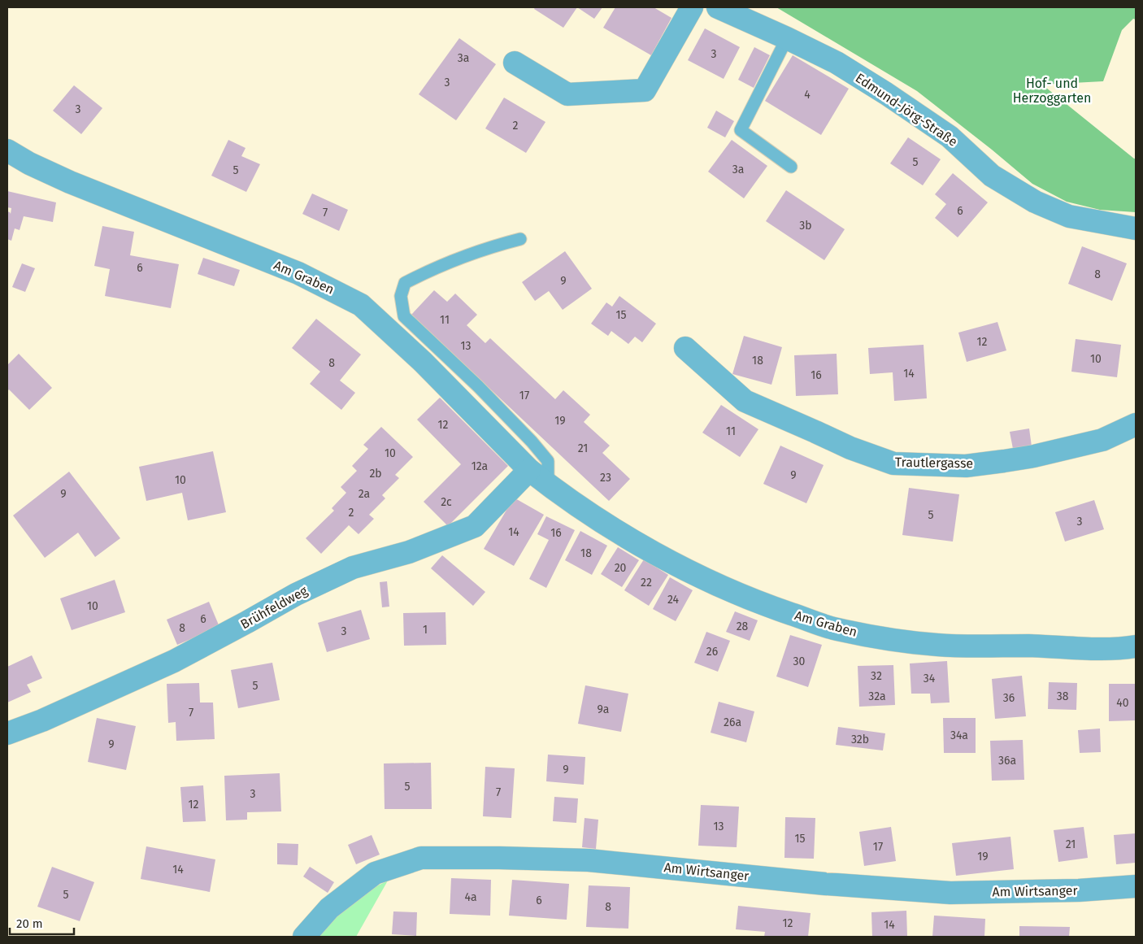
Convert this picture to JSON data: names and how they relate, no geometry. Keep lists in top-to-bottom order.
{
  "streets": {
    "street": [
      "Edmund-Jörg-Straße",
      "Am Graben",
      "Trautlergasse",
      "Brühfeldweg",
      "Am Wirtsanger"
    ]
  },
  "crossings": [
    ["Am Graben", "Brühfeldweg"]
  ],
  "parks": ["Hof- und Herzoggarten"],
  "house_numbers": [
    "3",
    "3a",
    "3",
    "4",
    "3",
    "2",
    "5",
    "3a",
    "5",
    "6",
    "7",
    "3b",
    "6",
    "8",
    "9",
    "15",
    "11",
    "12",
    "13",
    "10",
    "18",
    "8",
    "14",
    "16",
    "17",
    "19",
    "12",
    "11",
    "21",
    "10",
    "12a",
    "2b",
    "9",
    "23",
    "10",
    "9",
    "2a",
    "2c",
    "2",
    "5",
    "3",
    "14",
    "16",
    "18",
    "20",
    "22",
    "24",
    "10",
    "6",
    "28",
    "8",
    "1",
    "3",
    "26",
    "30",
    "32",
    "34",
    "5",
    "32a",
    "38",
    "36",
    "40",
    "9a",
    "7",
    "26a",
    "34a",
    "32b",
    "9",
    "36a",
    "9",
    "5",
    "7",
    "3",
    "12",
    "13",
    "15",
    "21",
    "17",
    "19",
    "14",
    "5",
    "4a",
    "6",
    "8",
    "12",
    "14"
  ],
  "scale_bar": "20 m"
}
